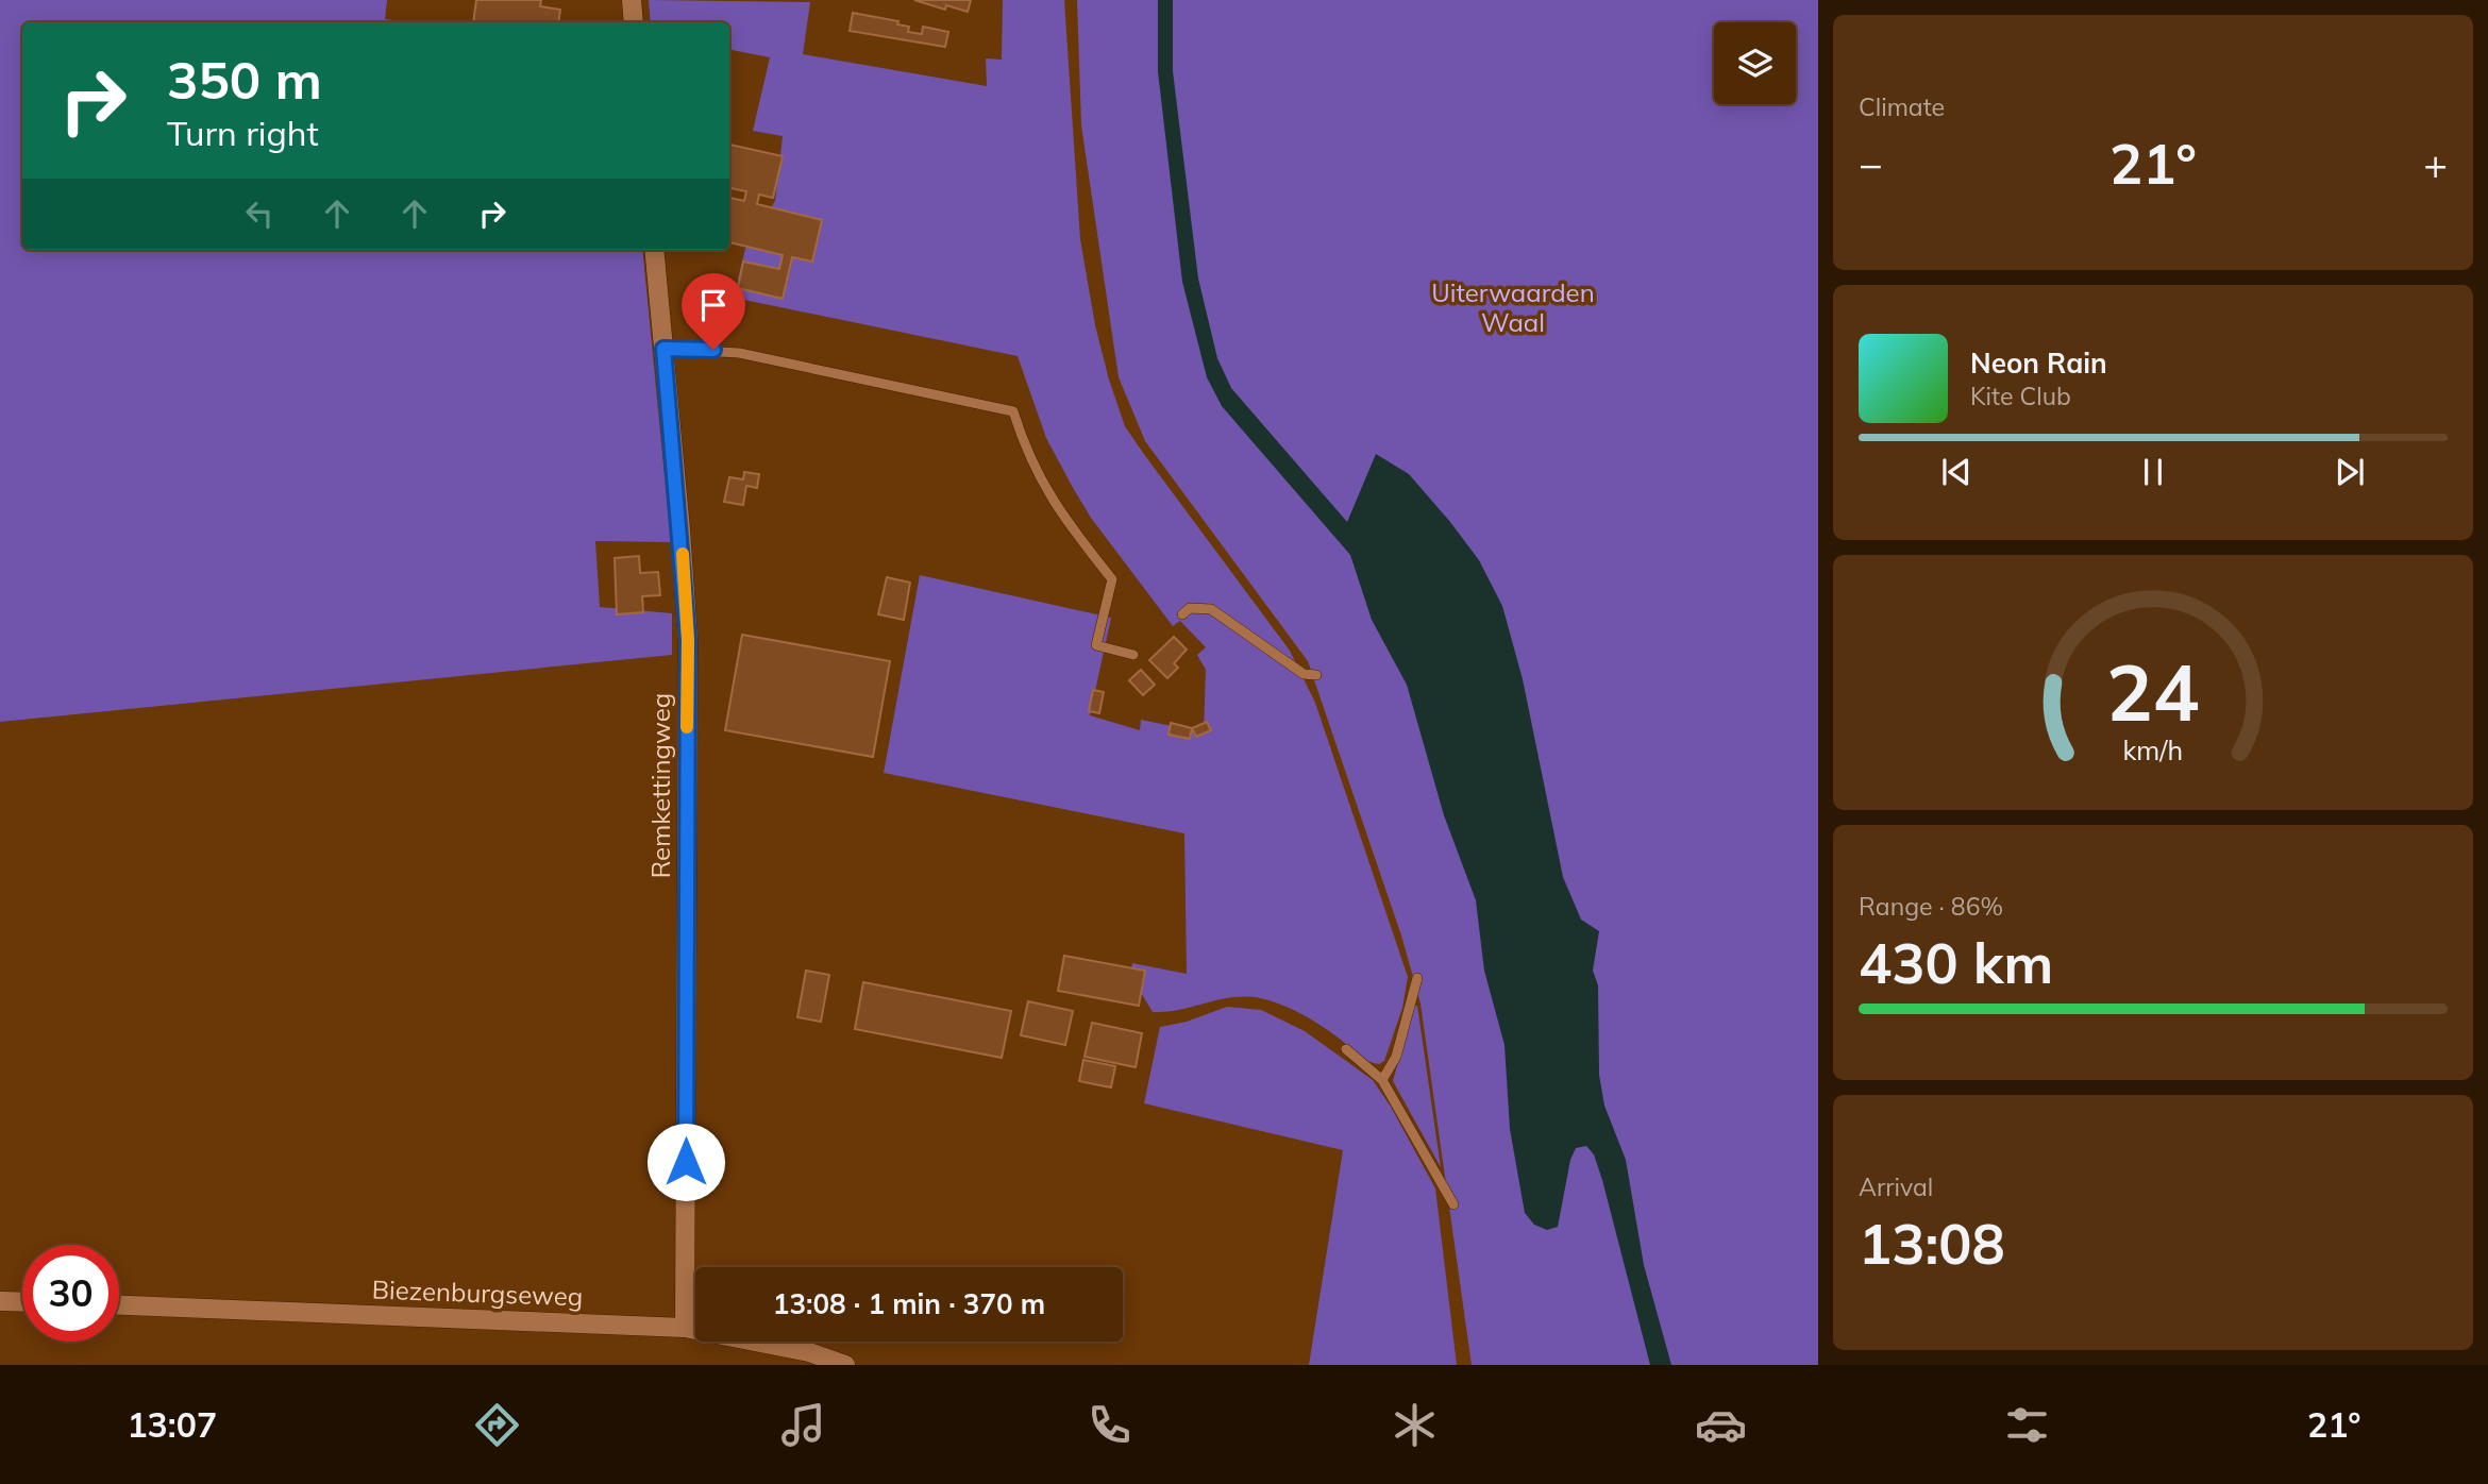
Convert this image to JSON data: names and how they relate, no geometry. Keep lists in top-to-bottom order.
{
  "streets": {
    "street": ["Remkettingweg", "Biezenburgseweg"]
  },
  "crossings": [
    ["Remkettingweg", "Biezenburgseweg"]
  ],
  "parks": ["Uiterwaarden Waal"],
  "page": {
    "tile": [
      "Climate",
      ["Range · 86%", "430 km"],
      ["Arrival", "13:08"]
    ],
    "turn": ["350 m", "Turn right"],
    "heat": ["−", "21°", "+"],
    "song": ["Neon Rain", "Kite Club"],
    "limit": "30",
    "trip": "13:08 · 1 min · 370 m",
    "tabs": ["13:07", "21°"],
    "gauge": ["24", "km/h"]
  }
}
